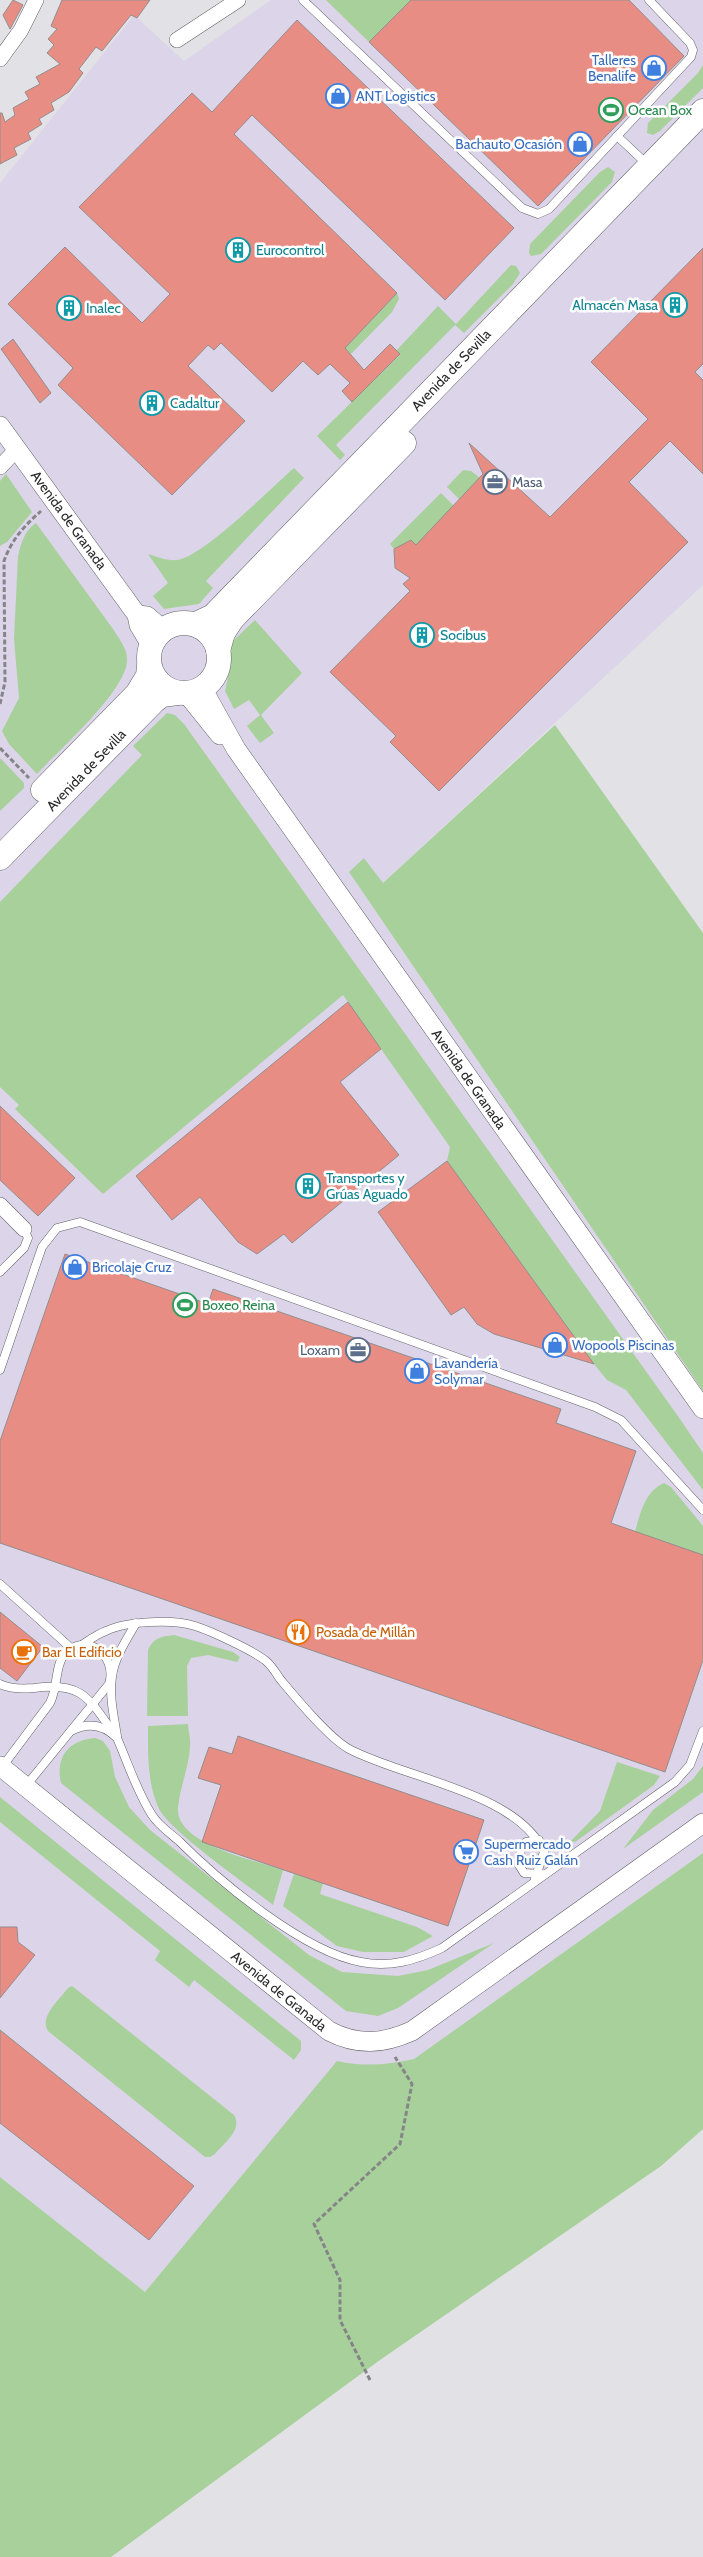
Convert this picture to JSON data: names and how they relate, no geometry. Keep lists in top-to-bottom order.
{
  "streets": {
    "main road": ["Avenida de Sevilla"],
    "street": ["Avenida de Granada"]
  },
  "crossings": [
    ["Avenida de Sevilla", "Avenida de Granada"]
  ],
  "places": {
    "shop": [
      "Talleres Benalife",
      "ANT Logistics",
      "Bachauto Ocasión",
      "Bricolaje Cruz",
      "Wopools Piscinas",
      "Lavandería Solymar"
    ],
    "sports": ["Ocean Box", "Boxeo Reina"],
    "building": [
      "Eurocontrol",
      "Almacén Masa",
      "Inalec",
      "Cadaltur",
      "Socibus",
      "Transportes y Grúas Aguado"
    ],
    "office": ["Masa", "Loxam"],
    "restaurant": ["Posada de Millán"],
    "cafe": ["Bar El Edificio"],
    "supermarket": ["Supermercado Cash Ruiz Galán"]
  }
}
